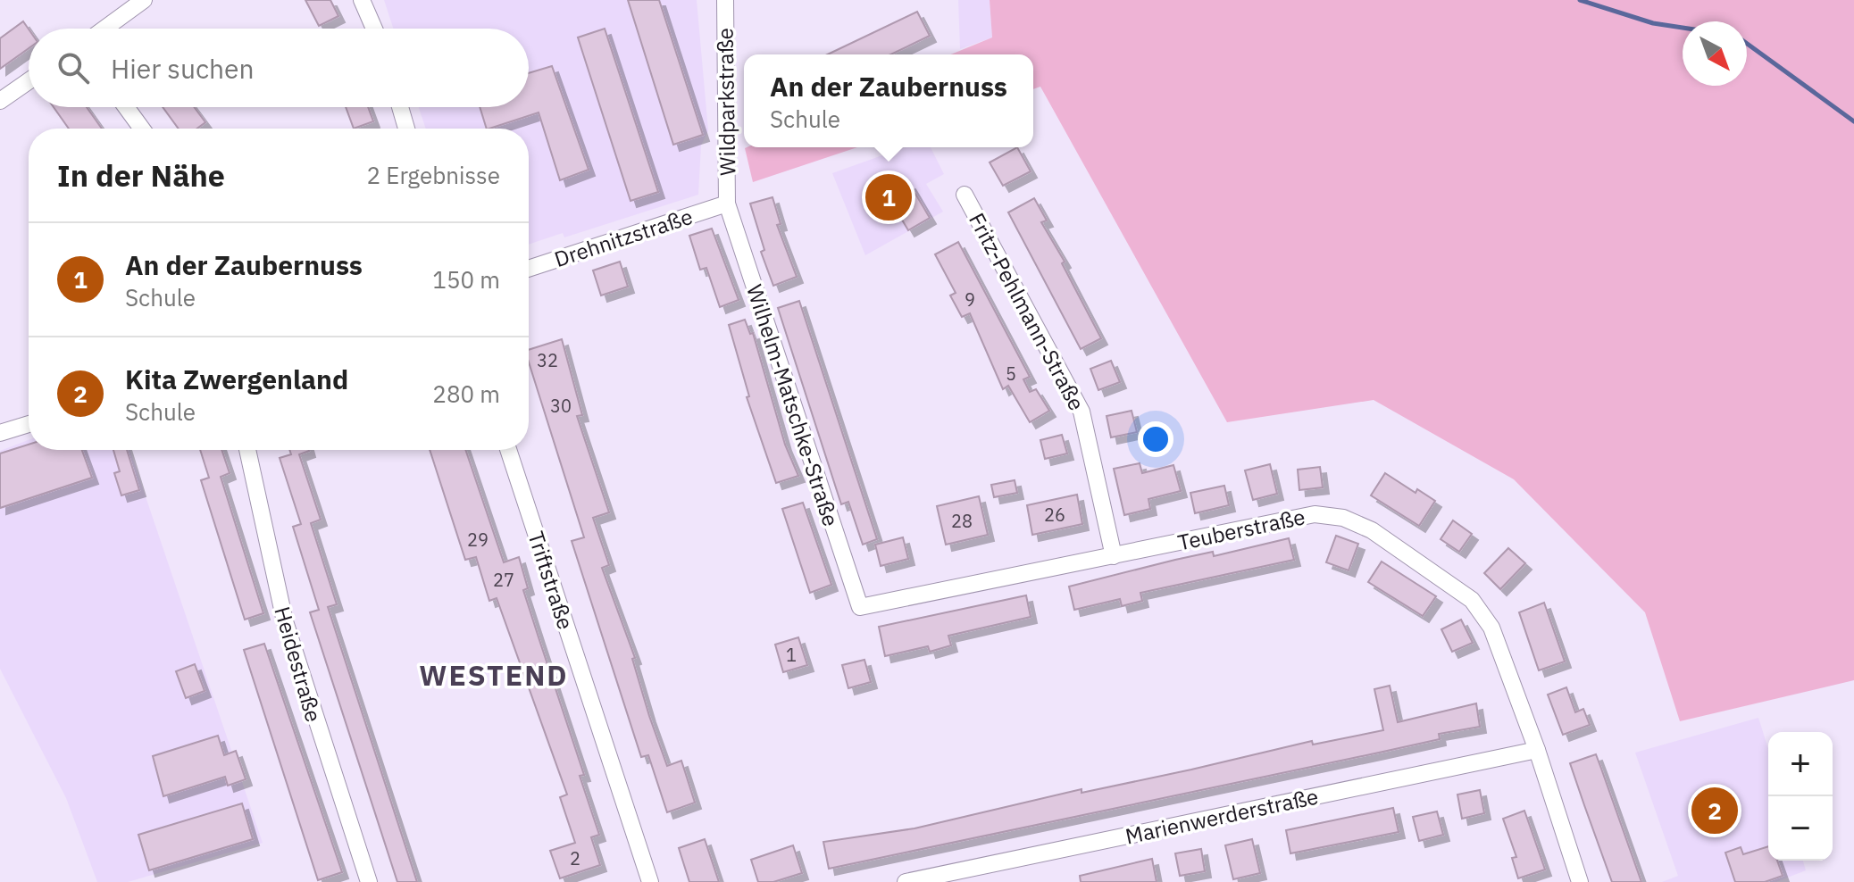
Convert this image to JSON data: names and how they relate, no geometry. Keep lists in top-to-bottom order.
{
  "streets": {
    "street": [
      "Wildparkstraße",
      "Drehnitzstraße",
      "Fritz-Pehlmann-Straße",
      "Wilhelm-Matschke-Straße",
      "Teuberstraße",
      "Triftstraße",
      "Heidestraße",
      "Marienwerderstraße"
    ]
  },
  "crossings": [
    ["Wildparkstraße", "Drehnitzstraße"],
    ["Wildparkstraße", "Wilhelm-Matschke-Straße"],
    ["Drehnitzstraße", "Wilhelm-Matschke-Straße"],
    ["Fritz-Pehlmann-Straße", "Teuberstraße"],
    ["Wilhelm-Matschke-Straße", "Teuberstraße"],
    ["Teuberstraße", "Marienwerderstraße"]
  ],
  "districts": ["WESTEND"],
  "house_numbers": [
    "9",
    "32",
    "5",
    "30",
    "26",
    "28",
    "29",
    "27",
    "1",
    "2"
  ],
  "north": "bottom right",
  "page": {
    "search": "Hier suchen",
    "popup": ["An der Zaubernuss", "Schule"],
    "heading": ["In der Nähe", "2 Ergebnisse"],
    "pins": ["1", "2"],
    "list": [
      {
        "mark": "1",
        "name": "An der Zaubernuss",
        "note": "Schule",
        "value": "150 m"
      },
      {
        "mark": "2",
        "name": "Kita Zwergenland",
        "note": "Schule",
        "value": "280 m"
      }
    ],
    "map_buttons": ["+", "−"]
  }
}
